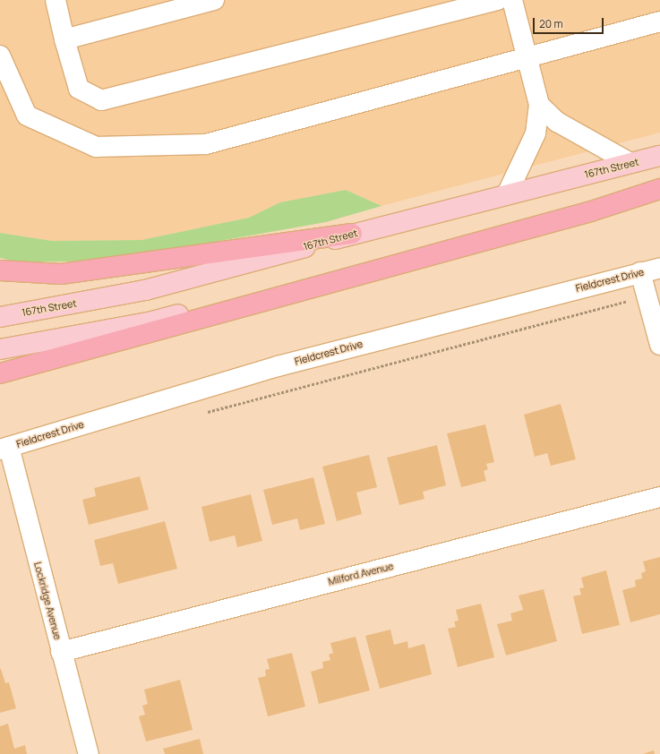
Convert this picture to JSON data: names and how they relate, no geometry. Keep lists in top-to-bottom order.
{
  "streets": {
    "main road": ["167th Street"],
    "street": ["Fieldcrest Drive", "Milford Avenue", "Lockridge Avenue"]
  },
  "crossings": [
    ["Fieldcrest Drive", "Lockridge Avenue"],
    ["Milford Avenue", "Lockridge Avenue"]
  ],
  "scale_bar": "20 m"
}
